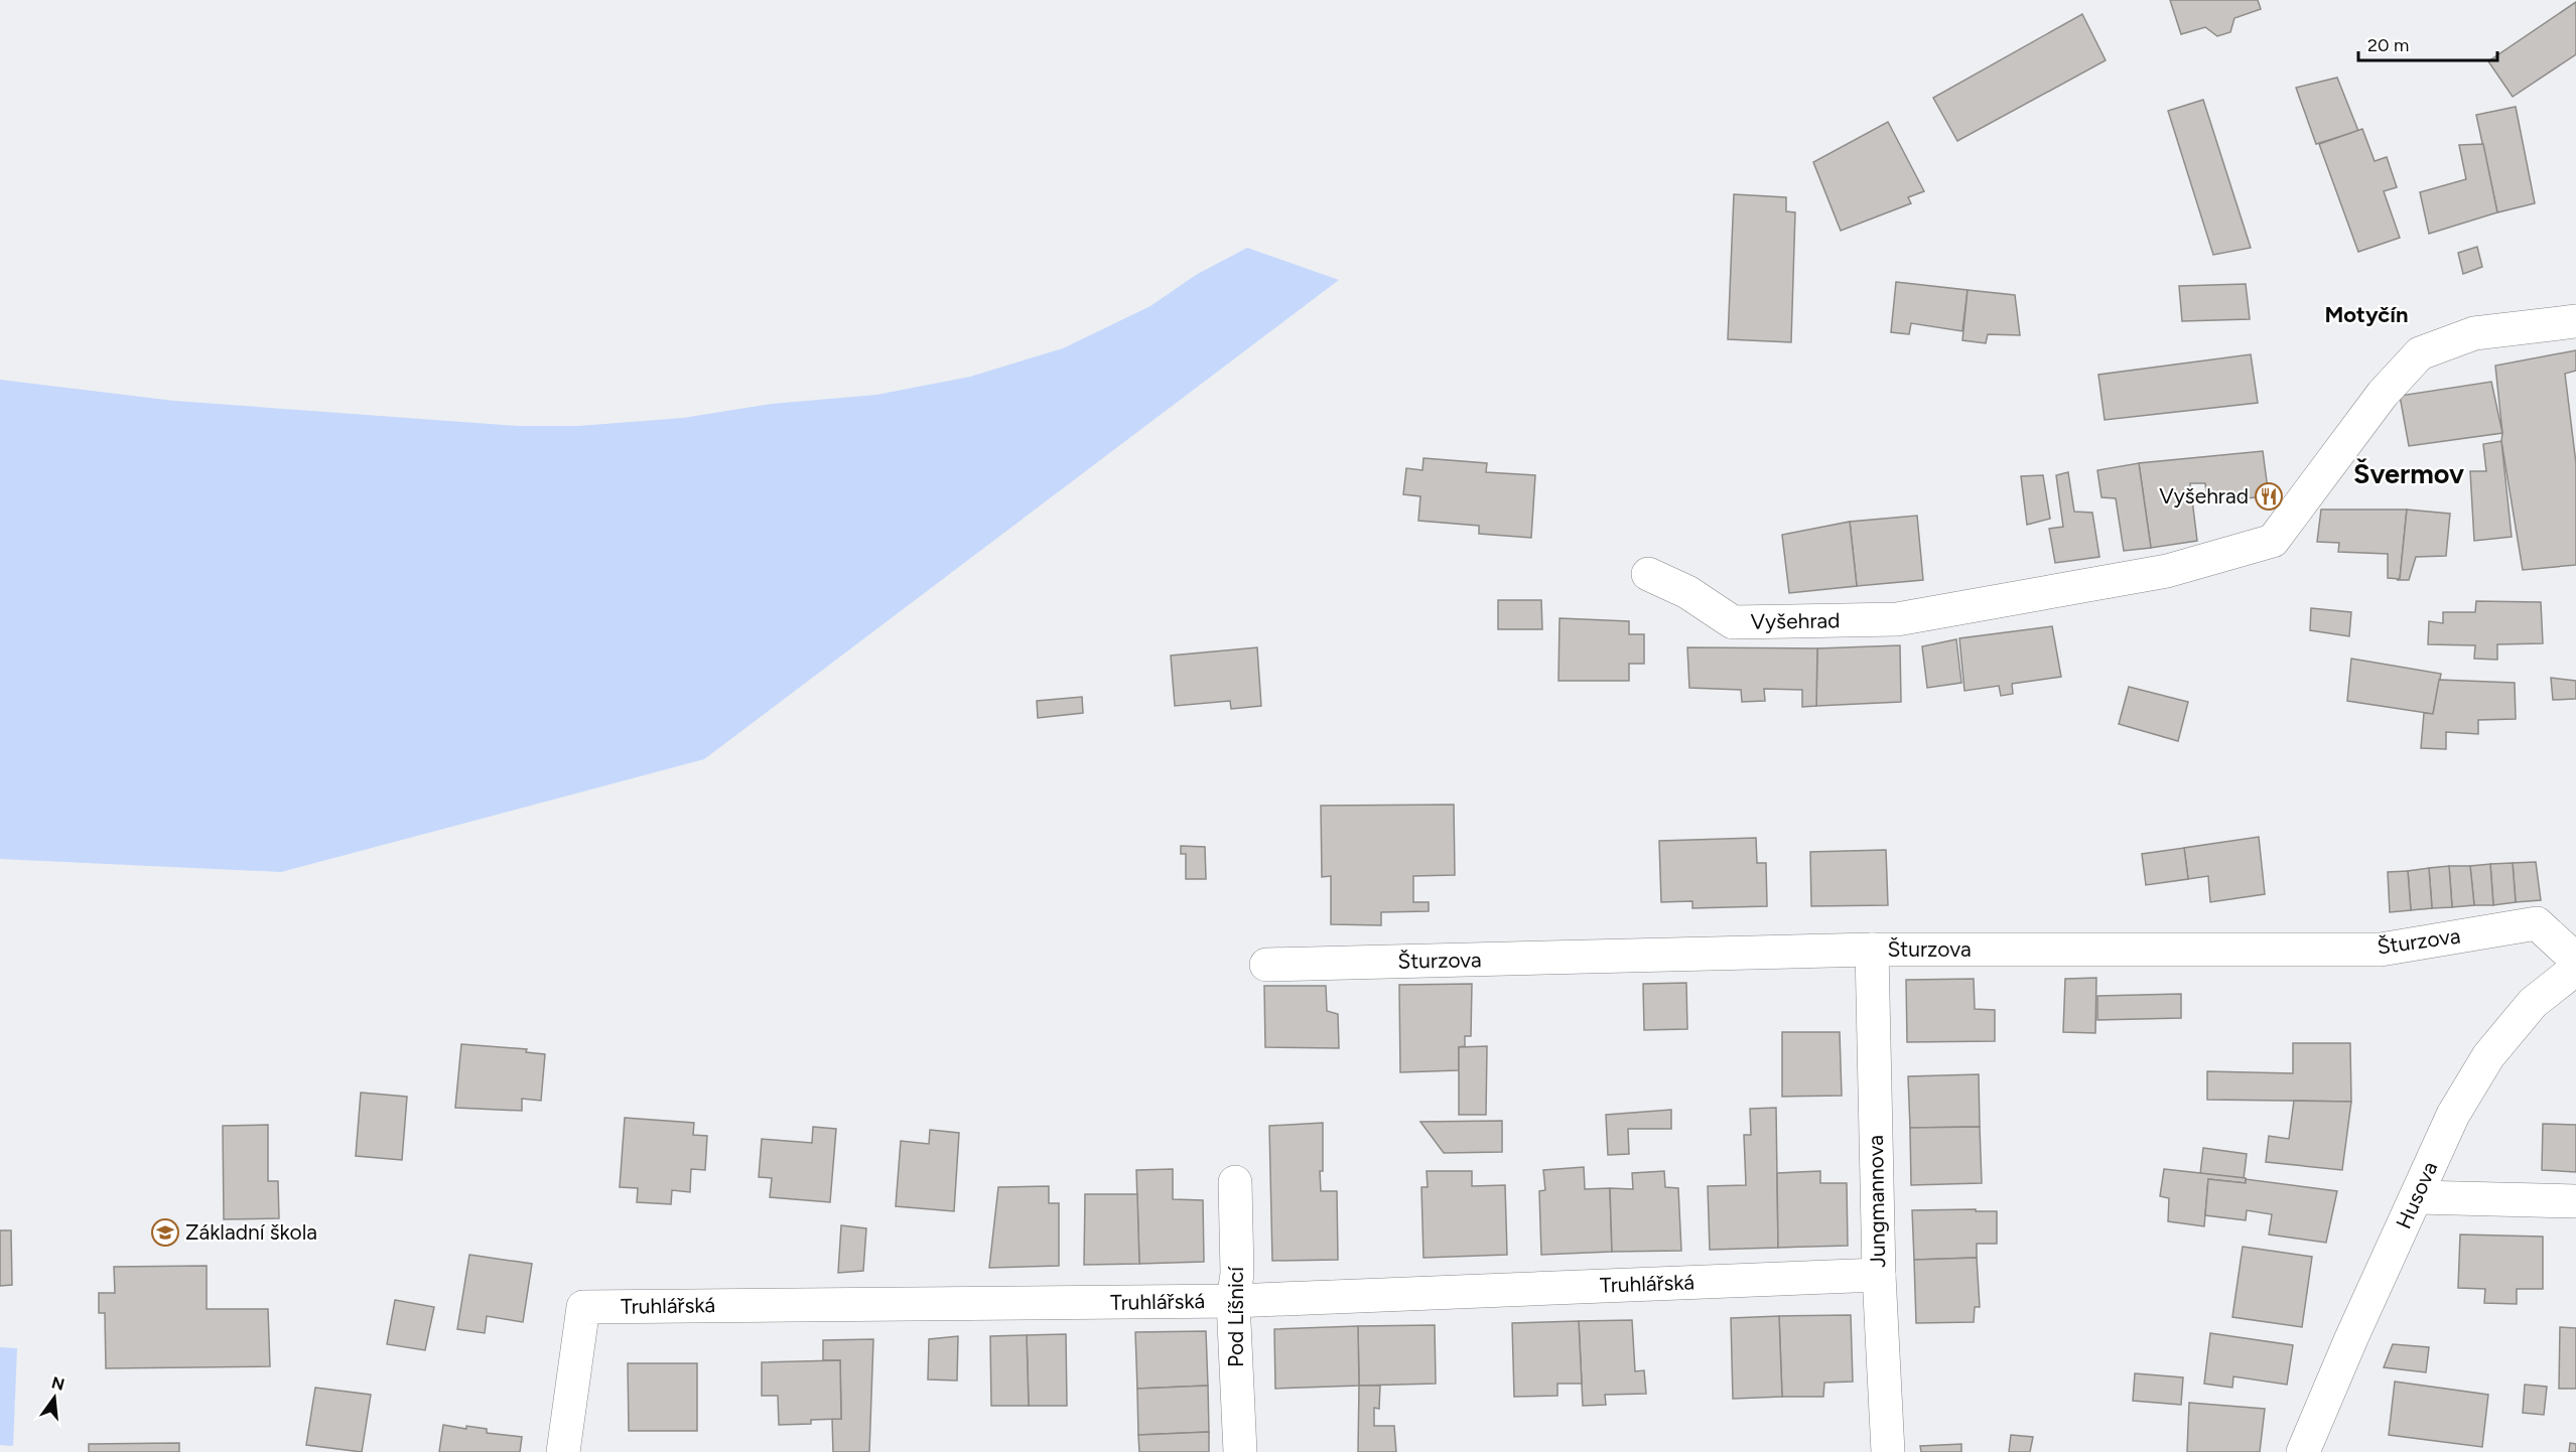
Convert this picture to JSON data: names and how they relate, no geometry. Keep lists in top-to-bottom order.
{
  "streets": {
    "street": [
      "Vyšehrad",
      "Šturzova",
      "Husova",
      "Jungmannova",
      "Truhlářská",
      "Pod Líšnicí"
    ]
  },
  "crossings": [
    ["Šturzova", "Jungmannova"],
    ["Jungmannova", "Truhlářská"],
    ["Truhlářská", "Pod Líšnicí"]
  ],
  "districts": ["Motyčín", "Švermov"],
  "places": {
    "restaurant": ["Vyšehrad"],
    "school or university": ["Základní škola"]
  },
  "scale_bar": "20 m",
  "north": "top"
}
